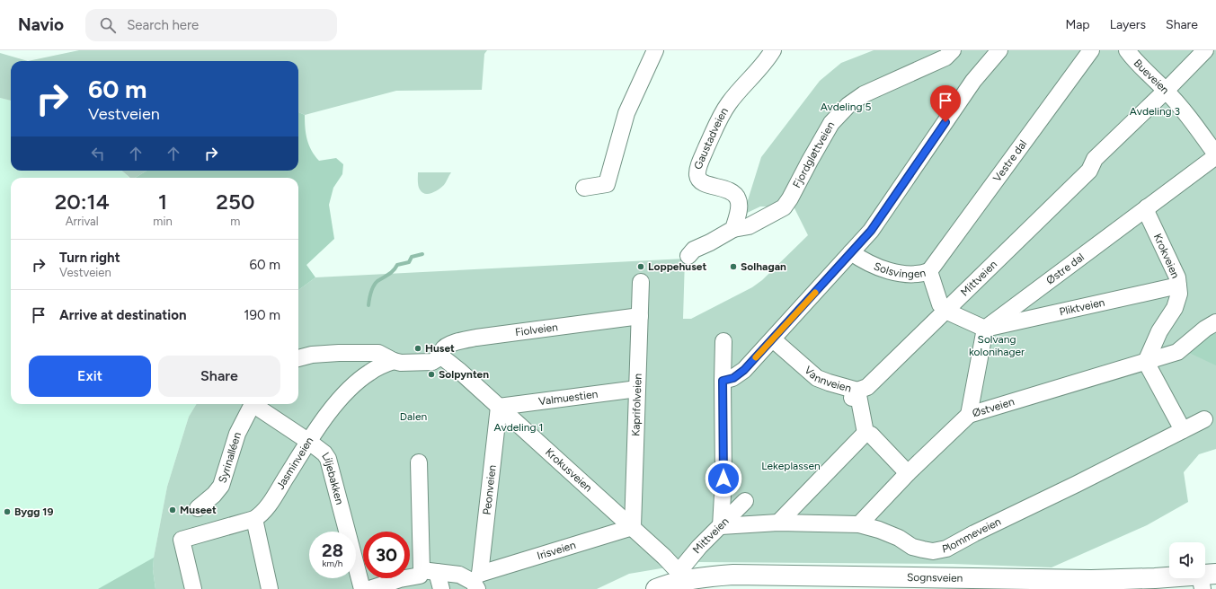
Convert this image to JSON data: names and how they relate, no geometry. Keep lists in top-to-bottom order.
{
  "streets": {
    "main road": ["Sognsveien"],
    "street": [
      "Bueveien",
      "Gaustadveien",
      "Fjordgløttveien",
      "Vestre dal",
      "Krokveien",
      "Solsvingen",
      "Østre dal",
      "Mittveien",
      "Pliktveien",
      "Fiolveien",
      "Vannveien",
      "Valmuestien",
      "Kaprifolveien",
      "Østveien",
      "Syrinalléen",
      "Jasminveien",
      "Krokusveien",
      "Liljebakken",
      "Peonveien",
      "Plommeveien",
      "Irisveien"
    ]
  },
  "crossings": [
    ["Bueveien", "Østre dal"],
    ["Bueveien", "Mittveien"],
    ["Gaustadveien", "Fjordgløttveien"],
    ["Vestre dal", "Solsvingen"],
    ["Krokveien", "Østre dal"],
    ["Krokveien", "Pliktveien"],
    ["Krokveien", "Østveien"],
    ["Solsvingen", "Mittveien"],
    ["Østre dal", "Pliktveien"],
    ["Mittveien", "Vannveien"],
    ["Mittveien", "Krokusveien"],
    ["Mittveien", "Plommeveien"],
    ["Fiolveien", "Kaprifolveien"],
    ["Fiolveien", "Krokusveien"],
    ["Valmuestien", "Kaprifolveien"],
    ["Valmuestien", "Krokusveien"],
    ["Valmuestien", "Peonveien"],
    ["Kaprifolveien", "Krokusveien"],
    ["Kaprifolveien", "Irisveien"],
    ["Østveien", "Plommeveien"],
    ["Jasminveien", "Liljebakken"],
    ["Krokusveien", "Peonveien"],
    ["Krokusveien", "Irisveien"],
    ["Peonveien", "Irisveien"]
  ],
  "parks": [
    "Avdeling 5",
    "Avdeling 3",
    "Solvang kolonihager",
    "Dalen",
    "Avdeling 1",
    "Lekeplassen"
  ],
  "places": [
    "Loppehuset",
    "Solhagan",
    "Huset",
    "Solpynten",
    "Museet",
    "Bygg 19"
  ],
  "page": {
    "header": "Navio",
    "search": "Search here",
    "nav": ["Map", "Layers", "Share"],
    "turn": ["60 m", "Vestveien"],
    "eta": [
      "20:14",
      "Arrival",
      "1",
      "min",
      "250",
      "m"
    ],
    "list": [
      {
        "name": "Turn right",
        "note": "Vestveien",
        "value": "60 m"
      },
      {
        "name": "Arrive at destination",
        "value": "190 m"
      }
    ],
    "buttons": ["Exit", "Share"],
    "speed": "28 km/h",
    "limit": "30"
  }
}
